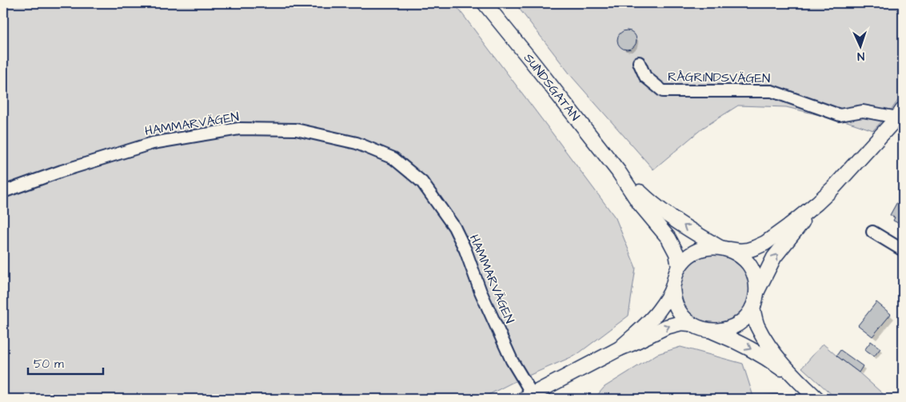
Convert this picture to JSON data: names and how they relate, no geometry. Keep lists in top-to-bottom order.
{
  "streets": {
    "main road": ["SUNDSGATAN"],
    "street": ["RÅGRINDSVÄGEN", "HAMMARVÄGEN"]
  },
  "scale_bar": "50 m",
  "north": "bottom"
}
